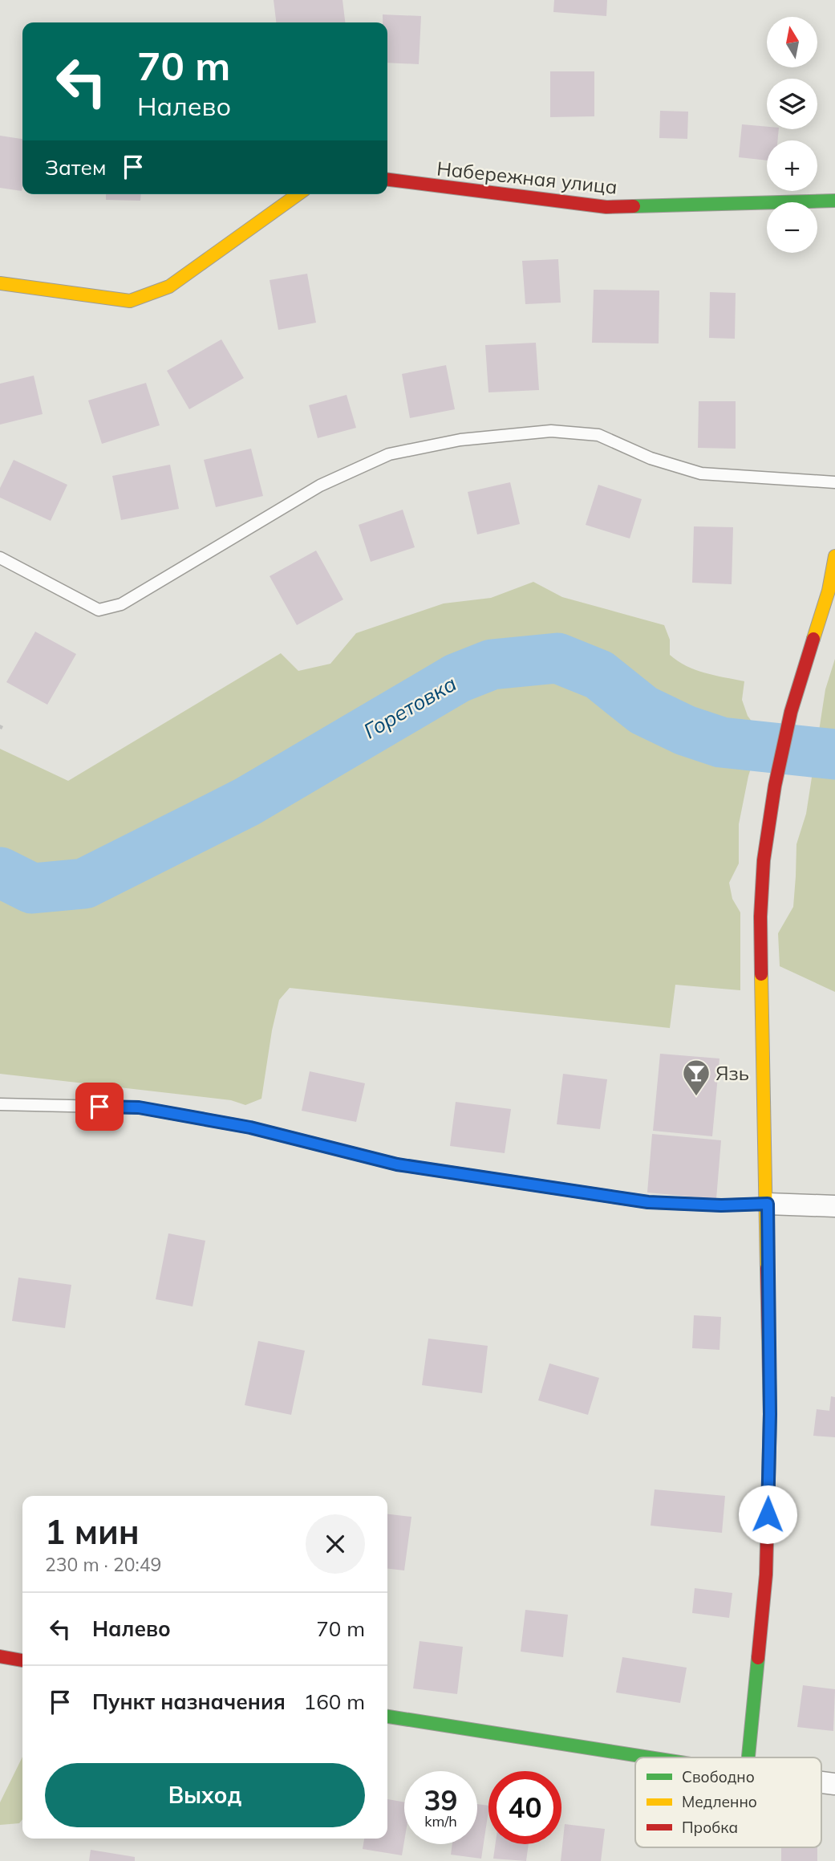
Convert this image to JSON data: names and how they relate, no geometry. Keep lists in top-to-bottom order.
{
  "streets": {
    "street": ["Набережная улица"]
  },
  "water": ["Горетовка"],
  "places": {
    "bar": ["Язь"]
  },
  "legend": ["Свободно", "Медленно", "Пробка"],
  "north": "top",
  "page": {
    "map_buttons": ["+", "−"],
    "turn": ["70 m", "Налево"],
    "then": "Затем",
    "heading": ["1 мин", "230 m · 20:49"],
    "list": [
      {
        "name": "Налево",
        "value": "70 m"
      },
      {
        "name": "Пункт назначения",
        "value": "160 m"
      }
    ],
    "buttons": "Выход",
    "speed": "39 km/h",
    "limit": "40"
  }
}
